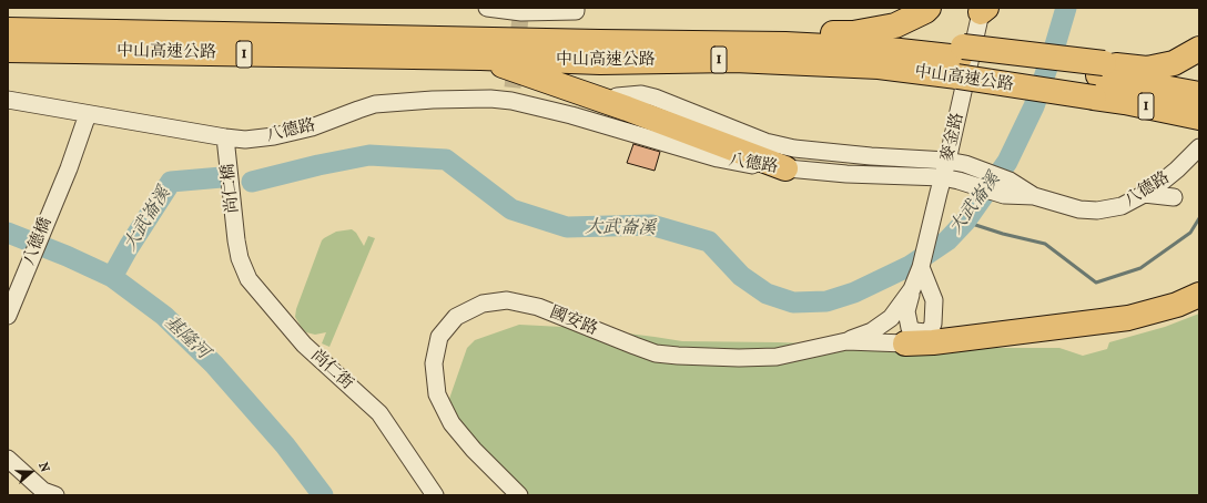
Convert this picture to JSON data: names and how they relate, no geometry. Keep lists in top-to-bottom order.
{
  "streets": {
    "highway": ["中山高速公路", "1"],
    "street": [
      "八德路",
      "麥金路",
      "尚仁橋",
      "八德橋",
      "國安路",
      "尚仁街"
    ]
  },
  "crossings": [
    ["八德路", "麥金路"],
    ["八德路", "尚仁橋"],
    ["八德路", "八德橋"],
    ["麥金路", "國安路"],
    ["尚仁橋", "尚仁街"]
  ],
  "water": ["大武崙溪", "基隆河"],
  "north": "right"
}
